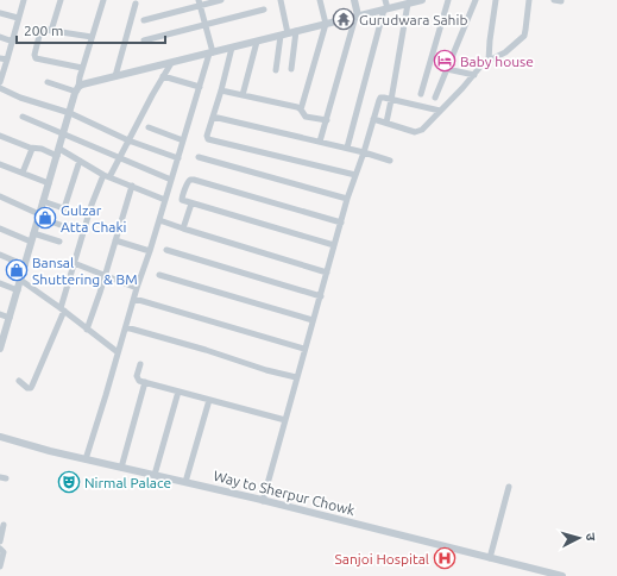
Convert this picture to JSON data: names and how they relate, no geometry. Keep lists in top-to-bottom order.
{
  "streets": {
    "street": ["Way to Sherpur Chowk"]
  },
  "places": {
    "temple": ["Gurudwara Sahib"],
    "hotel": ["Baby house"],
    "shop": ["Gulzar Atta Chaki", "Bansal Shuttering & BM"],
    "theatre": ["Nirmal Palace"],
    "hospital": ["Sanjoi Hospital"]
  },
  "scale_bar": "200 m",
  "north": "right"
}
